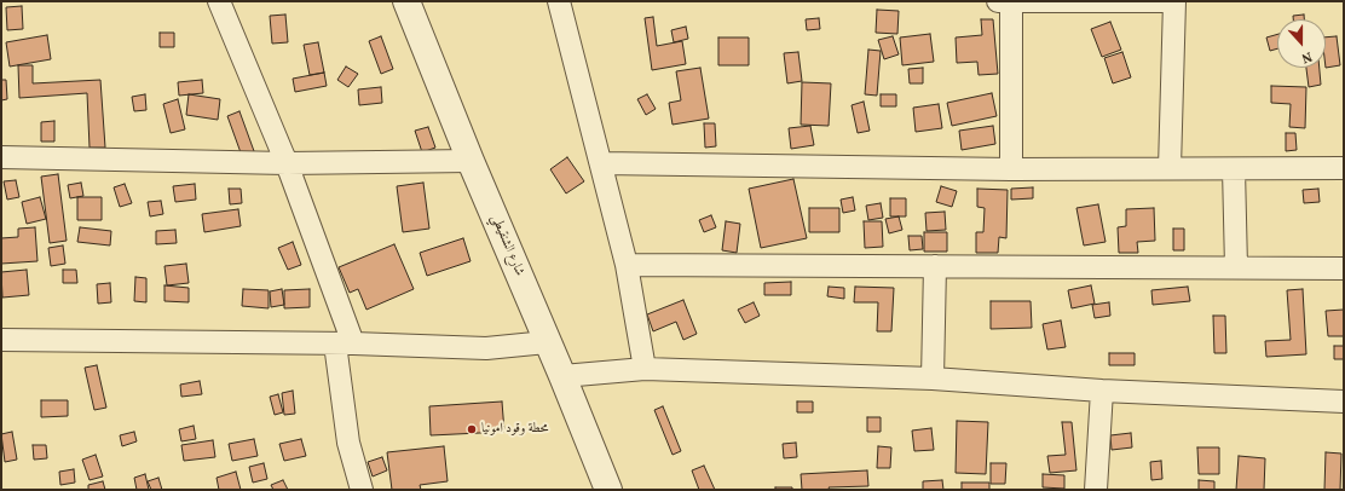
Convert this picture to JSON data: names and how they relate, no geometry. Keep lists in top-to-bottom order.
{
  "streets": {
    "street": ["شارع الشنقيطي"]
  },
  "places": ["محطة وقود امونيا"],
  "north": "bottom"
}
